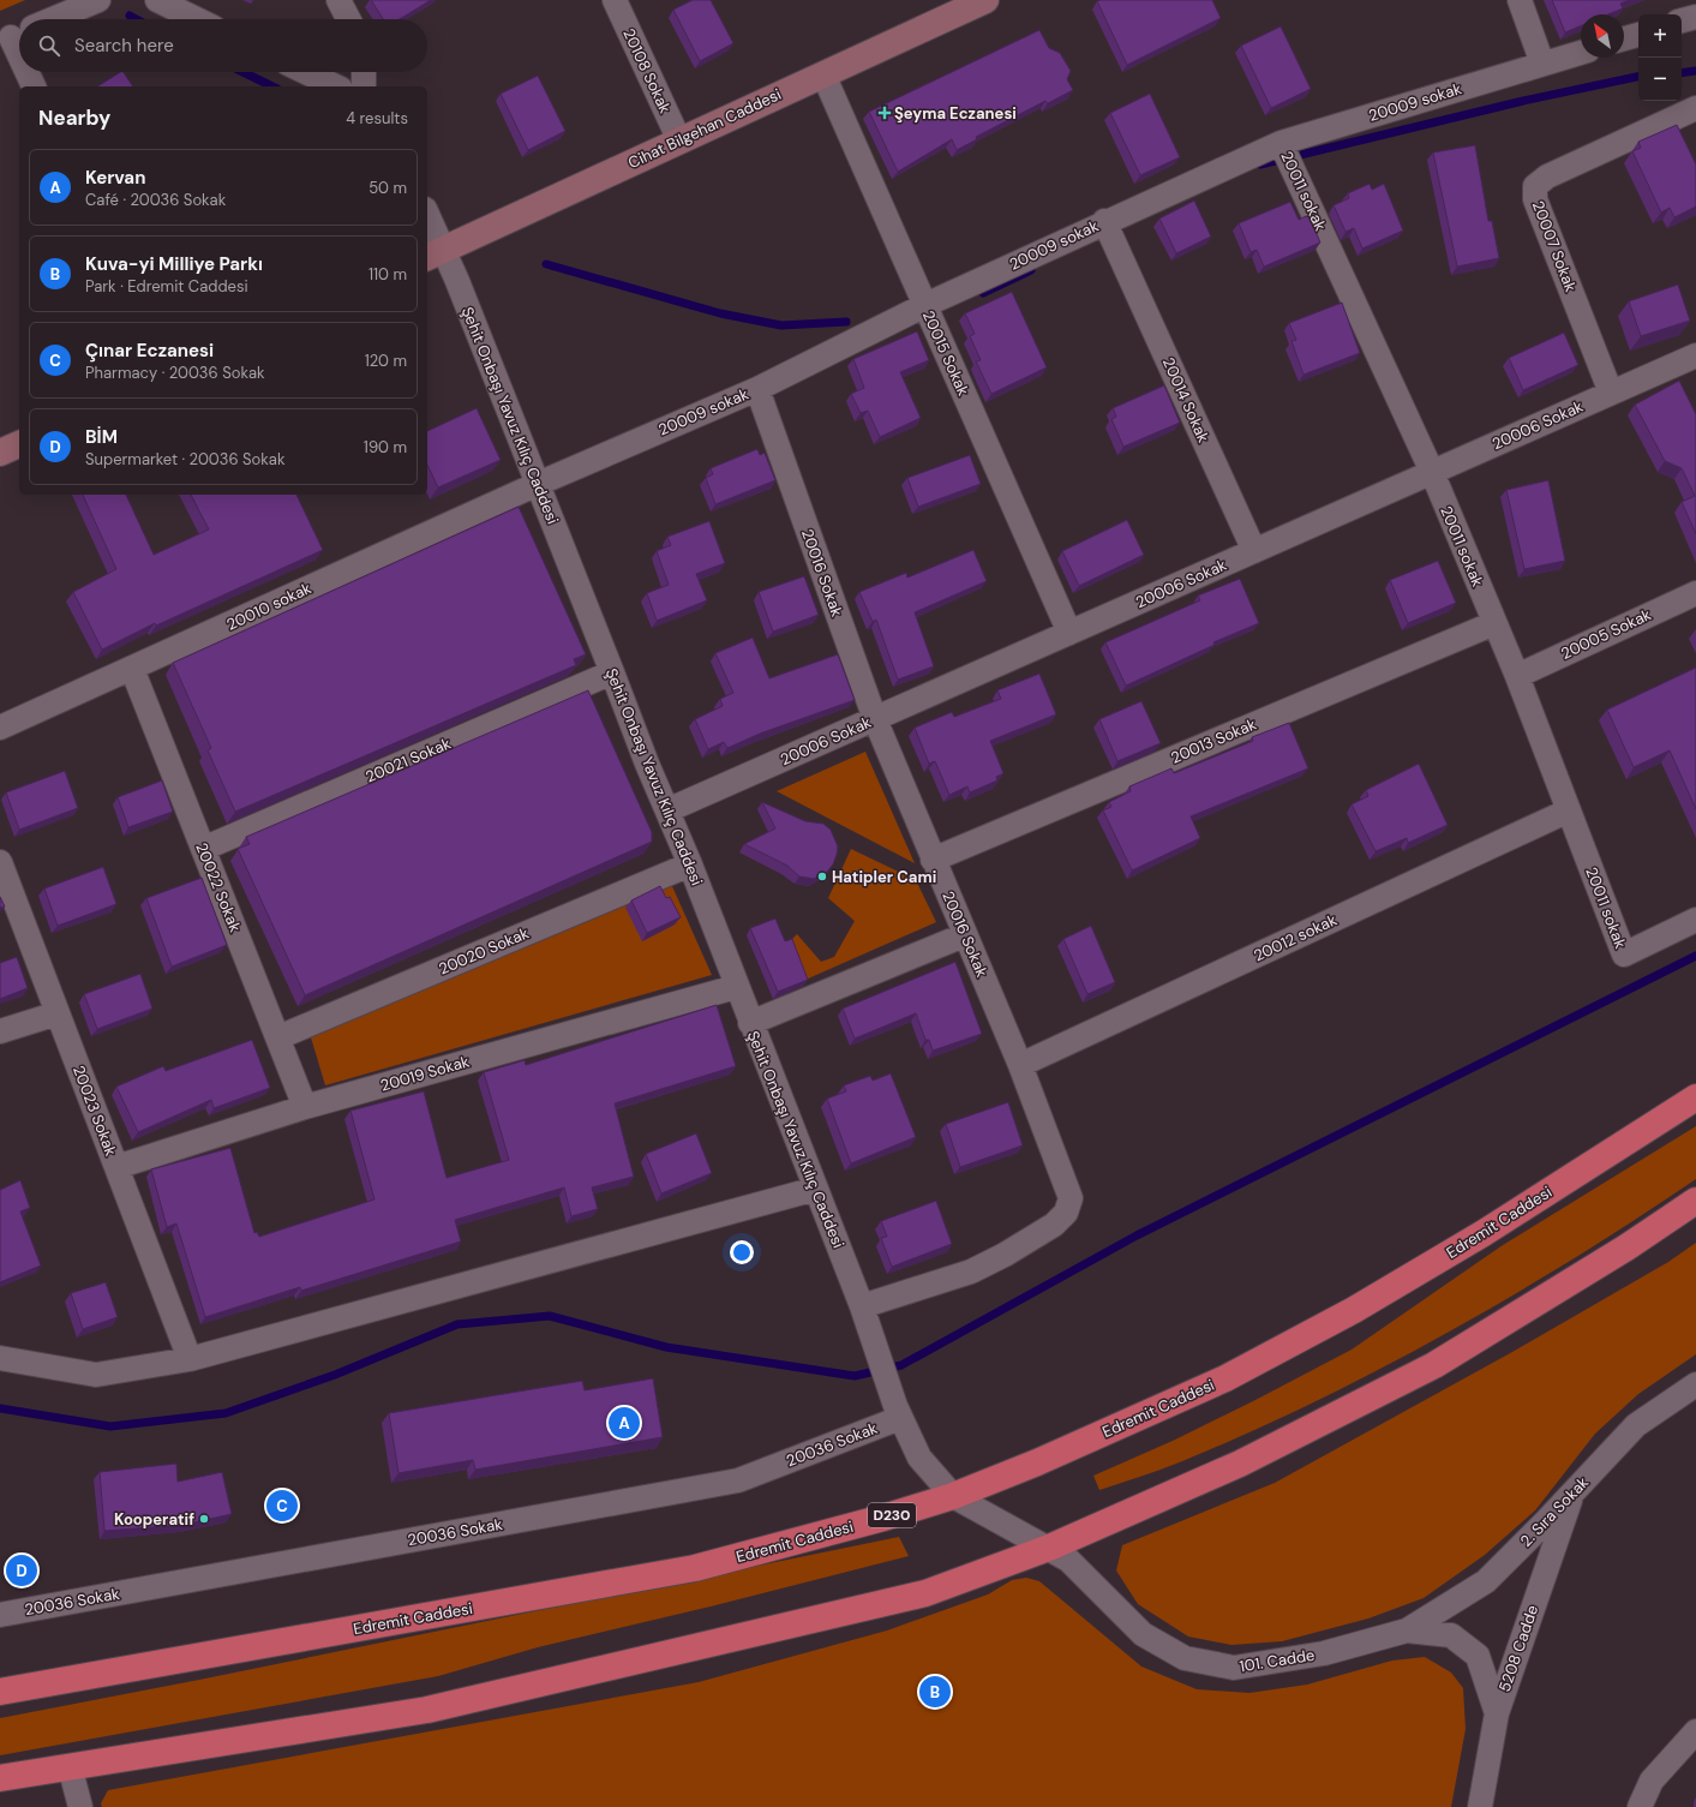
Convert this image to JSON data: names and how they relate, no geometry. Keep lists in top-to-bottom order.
{
  "streets": {
    "highway": ["Edremit Caddesi", "D230"],
    "main road": ["Cihat Bilgehan Caddesi"],
    "street": [
      "20108 Sokak",
      "20009 sokak",
      "20011 sokak",
      "20007 Sokak",
      "20015 Sokak",
      "20014 Sokak",
      "Şehit Onbaşı Yavuz Kılıç Caddesi",
      "20006 Sokak",
      "20016 Sokak",
      "20010 sokak",
      "20005 Sokak",
      "20013 Sokak",
      "20021 Sokak",
      "20022 Sokak",
      "20012 sokak",
      "20020 Sokak",
      "20019 Sokak",
      "20023 Sokak",
      "20036 Sokak",
      "2. Sıra Sokak",
      "5208 Cadde",
      "101. Cadde"
    ]
  },
  "crossings": [
    ["20108 Sokak", "Cihat Bilgehan Caddesi"],
    ["20009 sokak", "20011 sokak"],
    ["20009 sokak", "20015 Sokak"],
    ["20009 sokak", "20014 Sokak"],
    ["20009 sokak", "Şehit Onbaşı Yavuz Kılıç Caddesi"],
    ["20009 sokak", "20016 Sokak"],
    ["20009 sokak", "20010 sokak"],
    ["Cihat Bilgehan Caddesi", "20015 Sokak"],
    ["Cihat Bilgehan Caddesi", "Şehit Onbaşı Yavuz Kılıç Caddesi"],
    ["20011 sokak", "20006 Sokak"],
    ["20011 sokak", "20005 Sokak"],
    ["20011 sokak", "20013 Sokak"],
    ["20011 sokak", "20012 sokak"],
    ["20007 Sokak", "20006 Sokak"],
    ["20015 Sokak", "20006 Sokak"],
    ["20014 Sokak", "20006 Sokak"],
    ["Şehit Onbaşı Yavuz Kılıç Caddesi", "20006 Sokak"],
    ["Şehit Onbaşı Yavuz Kılıç Caddesi", "20016 Sokak"],
    ["Şehit Onbaşı Yavuz Kılıç Caddesi", "20010 sokak"],
    ["Şehit Onbaşı Yavuz Kılıç Caddesi", "20021 Sokak"],
    ["Şehit Onbaşı Yavuz Kılıç Caddesi", "20020 Sokak"],
    ["Şehit Onbaşı Yavuz Kılıç Caddesi", "20019 Sokak"],
    ["Şehit Onbaşı Yavuz Kılıç Caddesi", "Edremit Caddesi"],
    ["Şehit Onbaşı Yavuz Kılıç Caddesi", "20036 Sokak"],
    ["Şehit Onbaşı Yavuz Kılıç Caddesi", "101. Cadde"],
    ["20006 Sokak", "20016 Sokak"],
    ["20016 Sokak", "20013 Sokak"],
    ["20016 Sokak", "20012 sokak"],
    ["20010 sokak", "20022 Sokak"],
    ["20021 Sokak", "20022 Sokak"],
    ["20022 Sokak", "20020 Sokak"],
    ["20022 Sokak", "20019 Sokak"],
    ["20019 Sokak", "20023 Sokak"],
    ["Edremit Caddesi", "101. Cadde"],
    ["2. Sıra Sokak", "5208 Cadde"],
    ["2. Sıra Sokak", "101. Cadde"],
    ["5208 Cadde", "101. Cadde"]
  ],
  "places": {
    "health": ["Şeyma Eczanesi"],
    "other": ["Hatipler Cami", "Kooperatif"]
  },
  "north": "top left",
  "page": {
    "map_buttons": ["+", "−"],
    "search": "Search here",
    "heading": ["Nearby", "4 results"],
    "list": [
      {
        "mark": "A",
        "name": "Kervan",
        "note": "Café · 20036 Sokak",
        "value": "50 m"
      },
      {
        "mark": "B",
        "name": "Kuva-yi Milliye Parkı",
        "note": "Park · Edremit Caddesi",
        "value": "110 m"
      },
      {
        "mark": "C",
        "name": "Çınar Eczanesi",
        "note": "Pharmacy · 20036 Sokak",
        "value": "120 m"
      },
      {
        "mark": "D",
        "name": "BİM",
        "note": "Supermarket · 20036 Sokak",
        "value": "190 m"
      }
    ],
    "pins": [
      "A",
      "C",
      "D",
      "B"
    ]
  }
}
